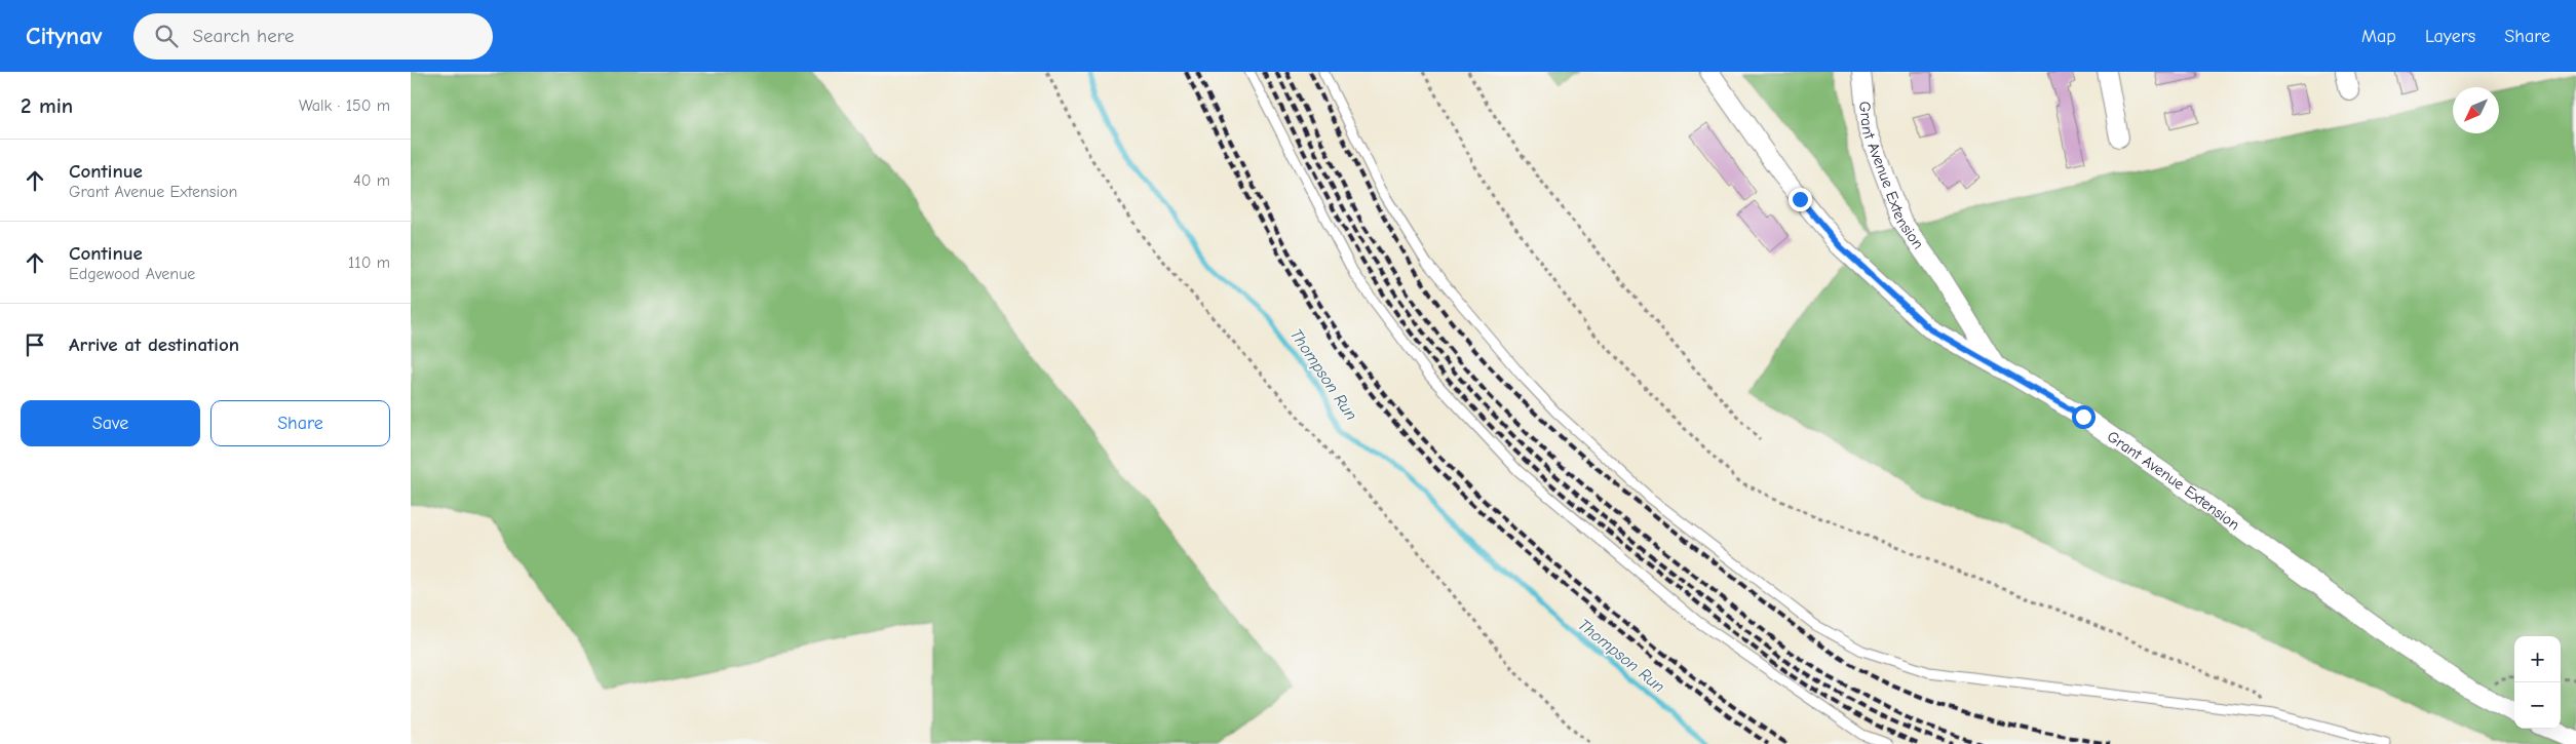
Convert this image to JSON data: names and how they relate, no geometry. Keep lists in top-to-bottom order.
{
  "streets": {
    "street": ["Grant Avenue Extension"]
  },
  "water": ["Thompson Run"],
  "north": "bottom left",
  "page": {
    "header": "Citynav",
    "search": "Search here",
    "nav": ["Map", "Layers", "Share"],
    "heading": ["2 min", "Walk · 150 m"],
    "list": [
      ["Continue", "Grant Avenue Extension", "40 m"],
      ["Continue", "Edgewood Avenue", "110 m"],
      "Arrive at destination"
    ],
    "buttons": ["Save", "Share"],
    "map_buttons": ["+", "−"]
  }
}
